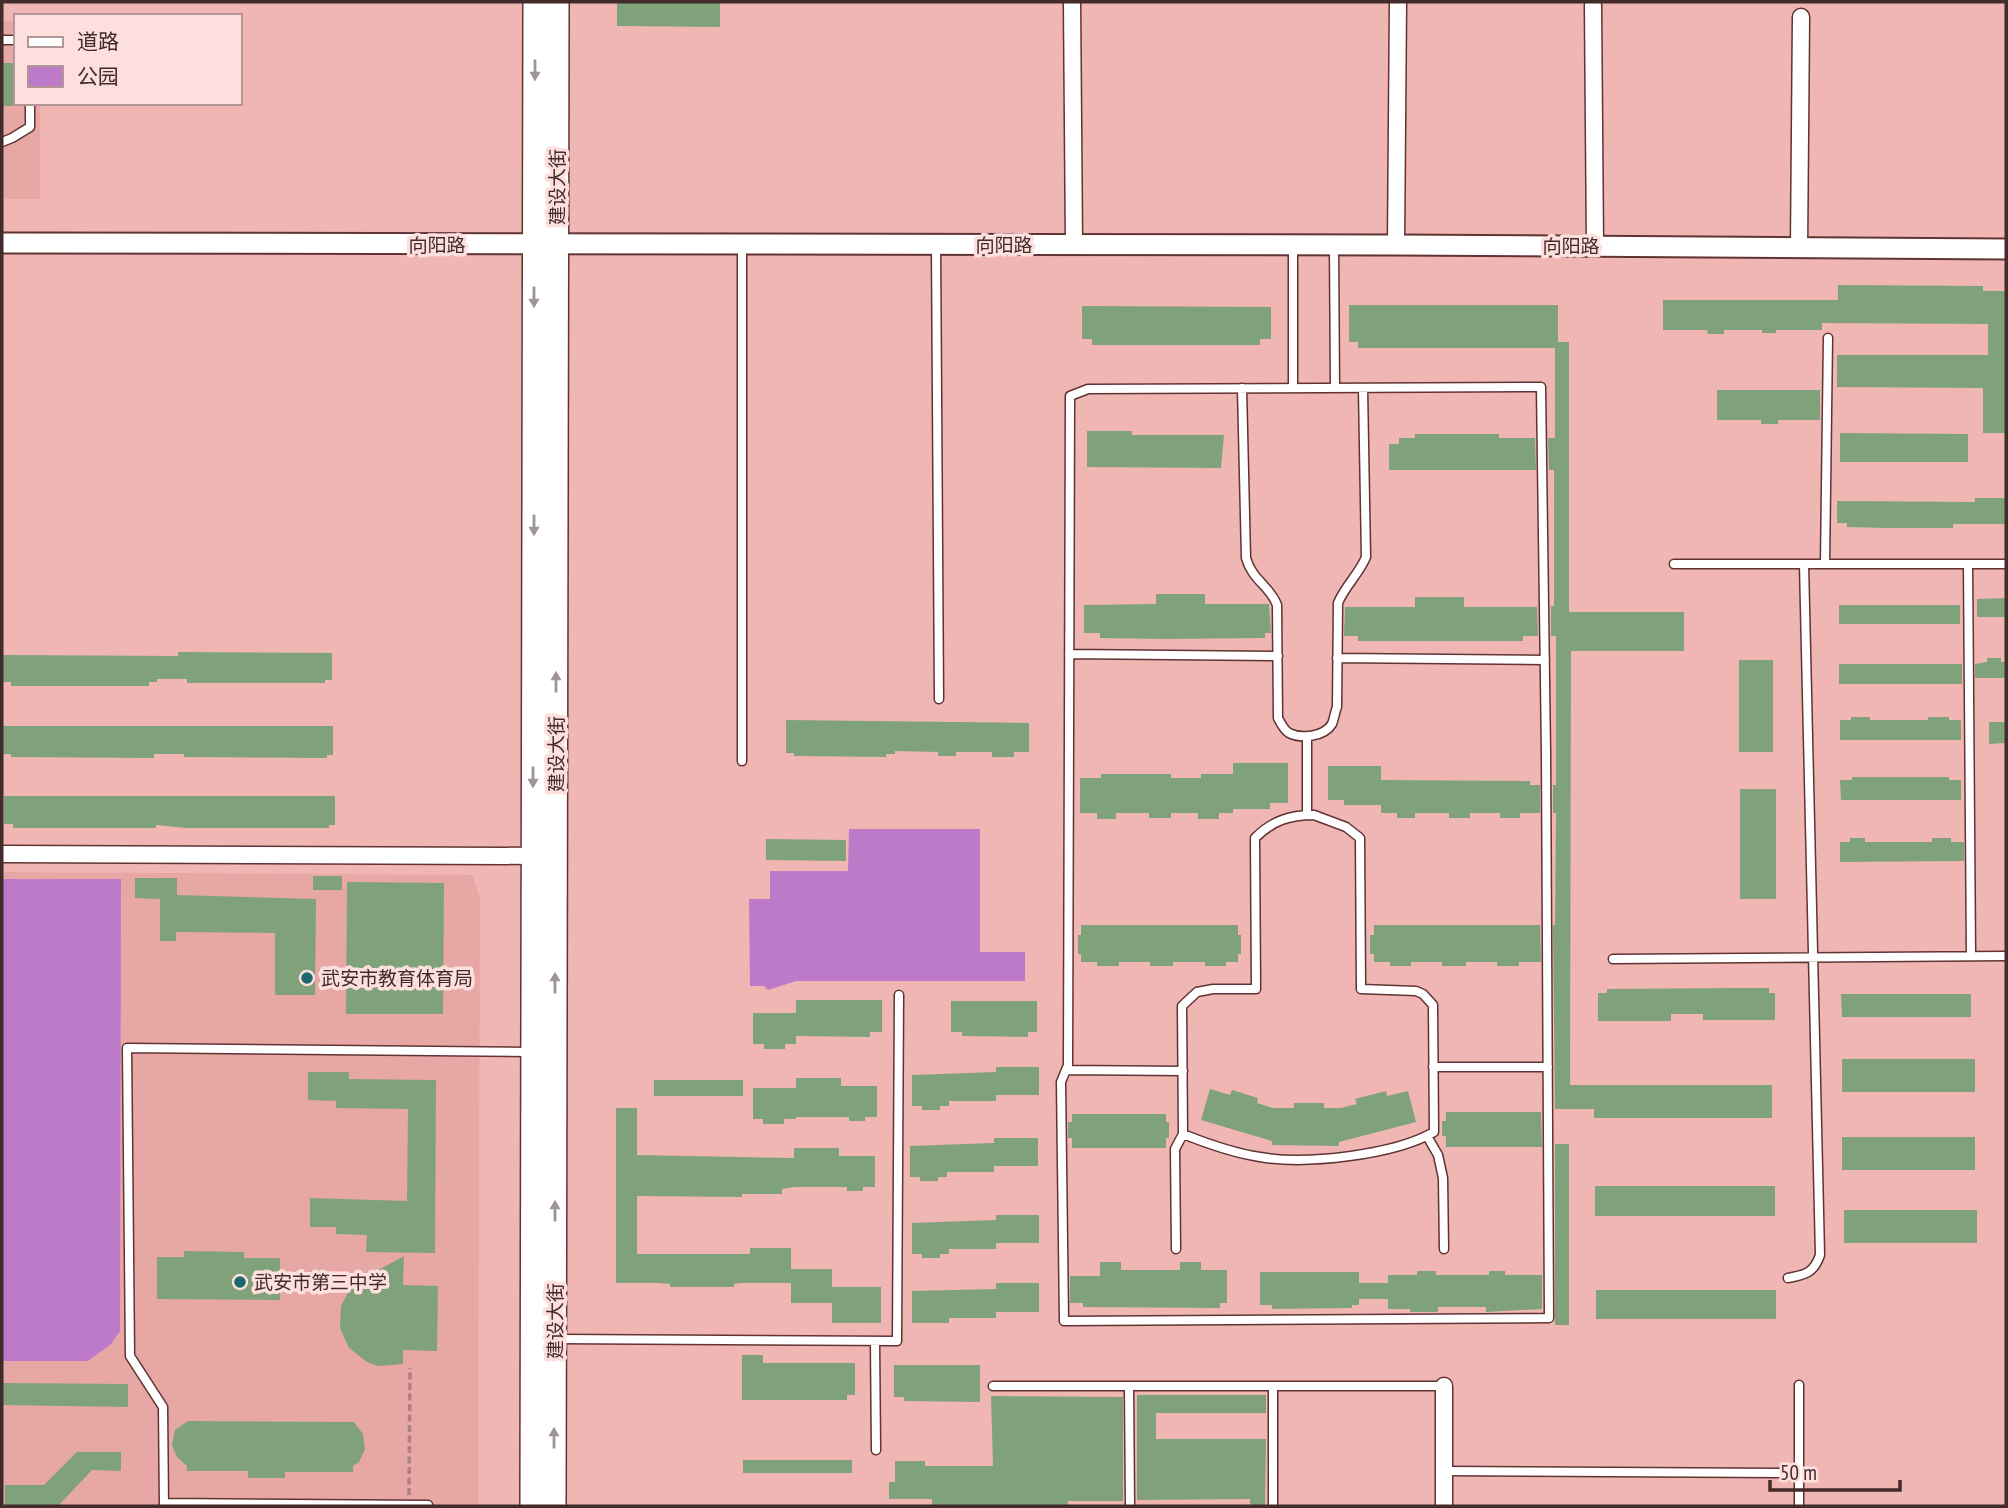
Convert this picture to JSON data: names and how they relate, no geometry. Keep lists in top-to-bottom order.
{
  "streets": {
    "main road": ["建设大街"],
    "street": ["向阳路"]
  },
  "crossings": [
    ["建设大街", "向阳路"]
  ],
  "places": ["武安市教育体育局", "武安市第三中学"],
  "legend": ["道路", "公园"],
  "scale_bar": "50 m"
}
